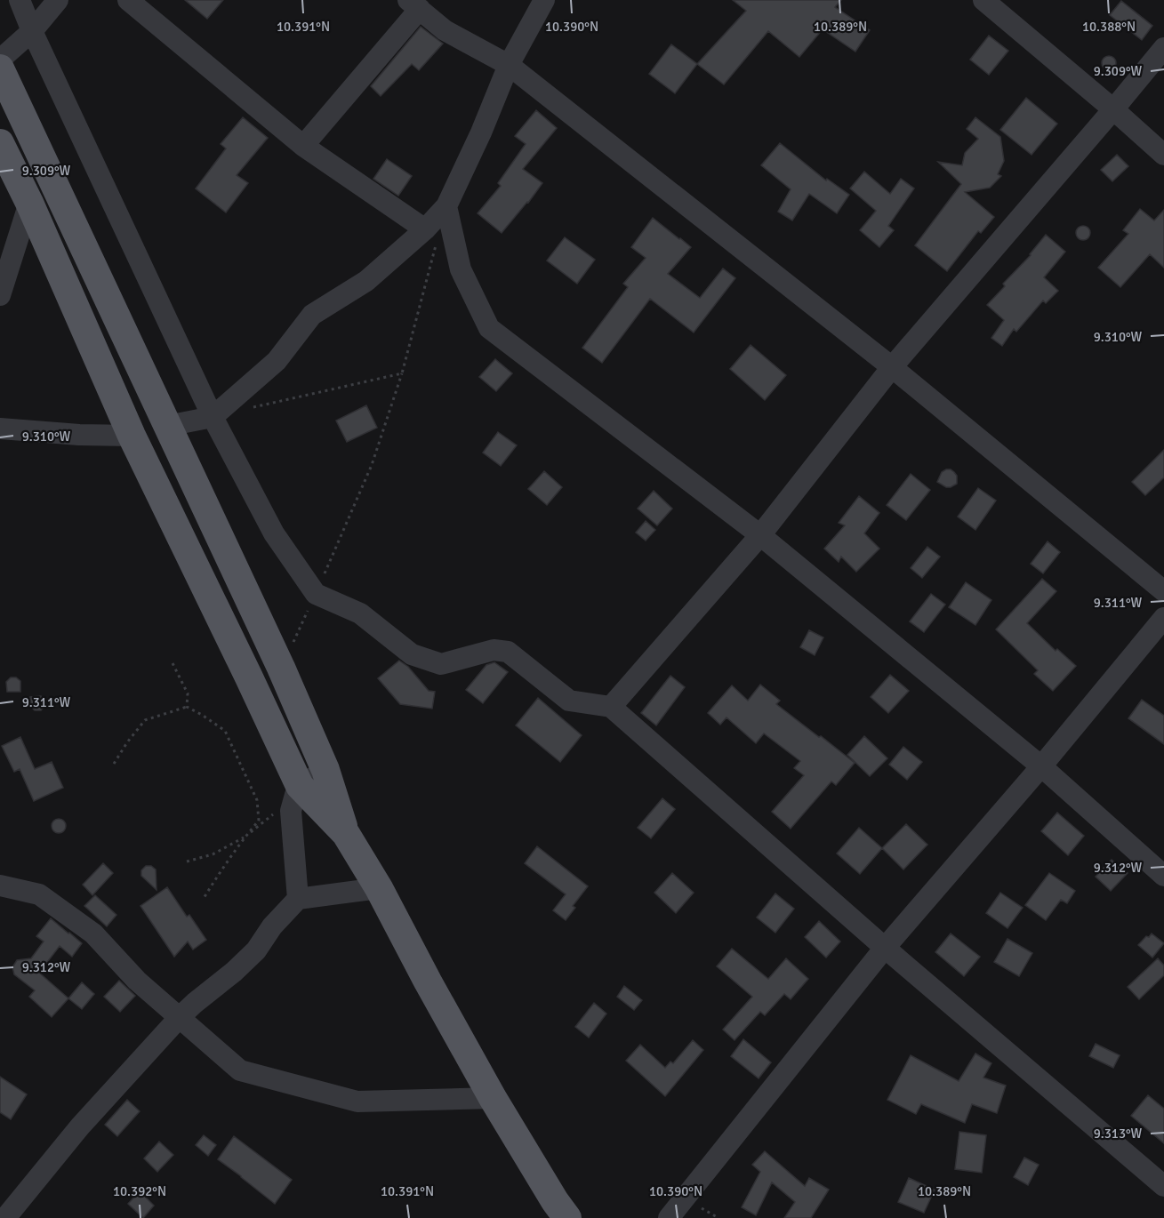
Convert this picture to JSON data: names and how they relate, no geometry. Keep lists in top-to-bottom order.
{
  "coordinates": [
    "10.391°N",
    "10.390°N",
    "10.389°N",
    "10.388°N",
    "9.309°W",
    "9.310°W",
    "9.311°W",
    "9.312°W",
    "9.313°W",
    "10.392°N"
  ]
}
